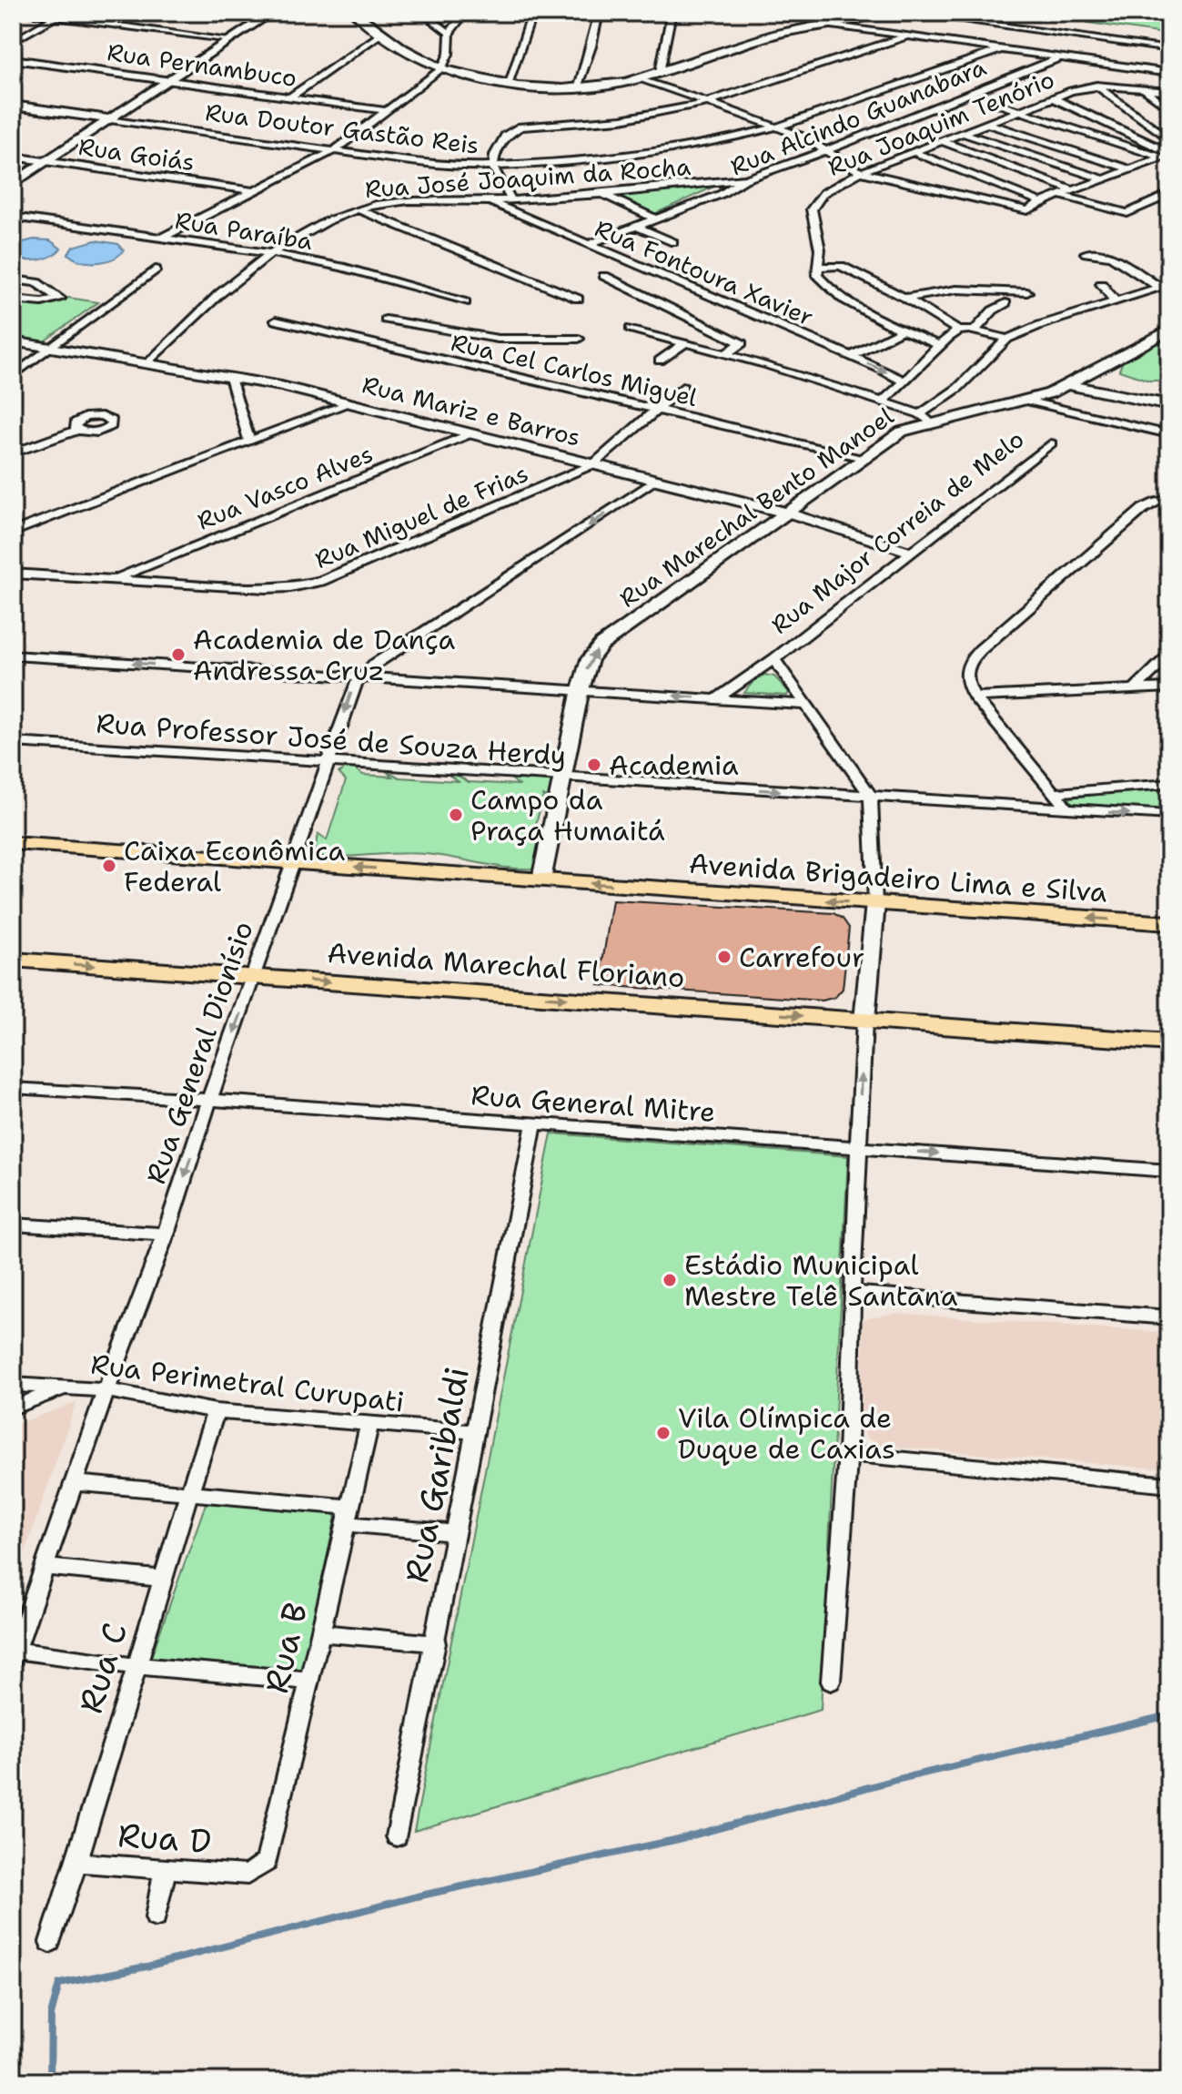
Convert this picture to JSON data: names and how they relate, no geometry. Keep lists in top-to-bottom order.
{
  "streets": {
    "main road": ["Avenida Brigadeiro Lima e Silva", "Avenida Marechal Floriano"],
    "street": [
      "Rua Pernambuco",
      "Rua Alcindo Guanabara",
      "Rua Joaquim Tenório",
      "Rua Doutor Gastão Reis",
      "Rua Goiás",
      "Rua José Joaquim da Rocha",
      "Rua Paraíba",
      "Rua Fontoura Xavier",
      "Rua Cel Carlos Miguel",
      "Rua Mariz e Barros",
      "Rua Vasco Alves",
      "Rua Marechal Bento Manoel",
      "Rua Miguel de Frias",
      "Rua Major Correia de Melo",
      "Rua Professor José de Souza Herdy",
      "Rua General Dionísio",
      "Rua General Mitre",
      "Rua Perimetral Curupati",
      "Rua Garibaldi",
      "Rua B",
      "Rua C",
      "Rua D"
    ]
  },
  "crossings": [
    ["Rua Alcindo Guanabara", "Rua José Joaquim da Rocha"],
    ["Rua Alcindo Guanabara", "Rua Fontoura Xavier"],
    ["Rua José Joaquim da Rocha", "Rua Paraíba"],
    ["Rua José Joaquim da Rocha", "Rua Fontoura Xavier"],
    ["Rua José Joaquim da Rocha", "Rua Mariz e Barros"],
    ["Rua Cel Carlos Miguel", "Rua Marechal Bento Manoel"],
    ["Rua Cel Carlos Miguel", "Rua Miguel de Frias"],
    ["Rua Mariz e Barros", "Rua Vasco Alves"],
    ["Rua Mariz e Barros", "Rua Marechal Bento Manoel"],
    ["Rua Mariz e Barros", "Rua Miguel de Frias"],
    ["Rua Mariz e Barros", "Rua Major Correia de Melo"],
    ["Rua Vasco Alves", "Rua Miguel de Frias"],
    ["Rua Marechal Bento Manoel", "Rua Professor José de Souza Herdy"],
    ["Rua Marechal Bento Manoel", "Avenida Brigadeiro Lima e Silva"],
    ["Rua Major Correia de Melo", "Rua Professor José de Souza Herdy"],
    ["Rua Professor José de Souza Herdy", "Rua General Dionísio"],
    ["Avenida Brigadeiro Lima e Silva", "Rua General Dionísio"],
    ["Avenida Marechal Floriano", "Rua General Dionísio"],
    ["Rua General Dionísio", "Rua General Mitre"],
    ["Rua General Dionísio", "Rua Perimetral Curupati"],
    ["Rua General Mitre", "Rua Garibaldi"],
    ["Rua Perimetral Curupati", "Rua Garibaldi"],
    ["Rua Perimetral Curupati", "Rua B"],
    ["Rua Perimetral Curupati", "Rua C"],
    ["Rua B", "Rua D"],
    ["Rua C", "Rua D"]
  ],
  "one_way": ["Avenida Brigadeiro Lima e Silva", "Avenida Marechal Floriano", "Rua General Dionísio"],
  "places": [
    "Academia de Dança Andressa Cruz",
    "Academia",
    "Campo da Praça Humaitá",
    "Caixa Econômica Federal",
    "Carrefour",
    "Estádio Municipal Mestre Telê Santana",
    "Vila Olímpica de Duque de Caxias"
  ]
}
